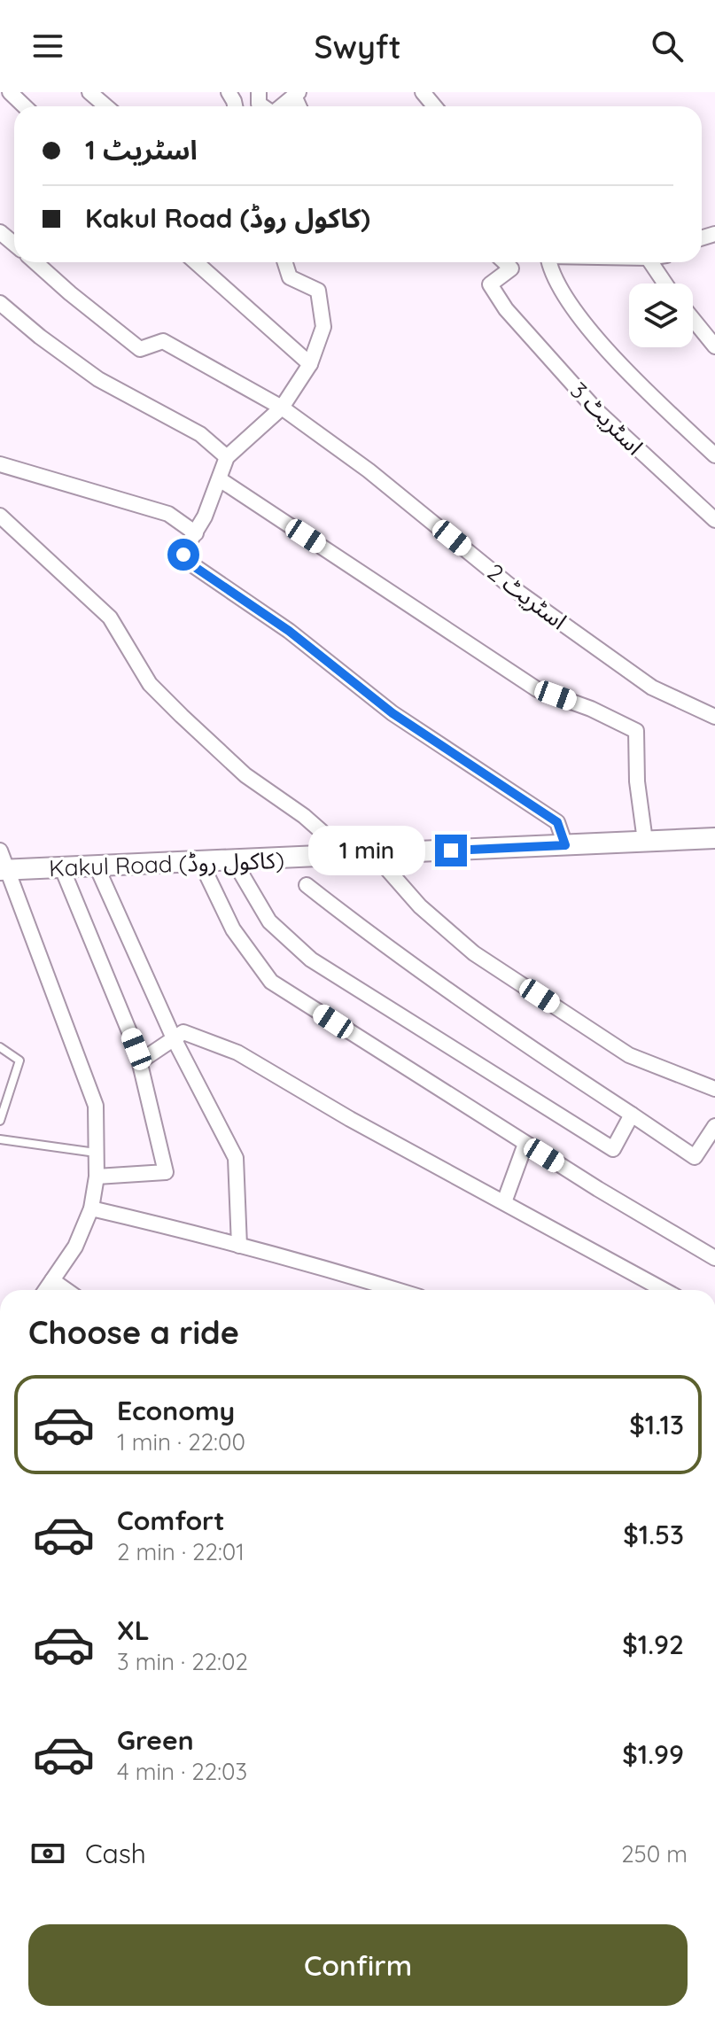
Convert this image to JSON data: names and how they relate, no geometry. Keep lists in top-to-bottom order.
{
  "streets": {
    "main road": ["Kakul Road (کاکول روڈ)"],
    "street": ["اسٹریٹ 3", "اسٹریٹ 2"]
  },
  "page": {
    "header": "Swyft",
    "banner": ["اسٹریٹ 1", "Kakul Road (کاکول روڈ)"],
    "bubble": "1 min",
    "heading": "Choose a ride",
    "list": [
      {
        "name": "Economy",
        "note": "1 min · 22:00",
        "value": "$1.13"
      },
      {
        "name": "Comfort",
        "note": "2 min · 22:01",
        "value": "$1.53"
      },
      {
        "name": "XL",
        "note": "3 min · 22:02",
        "value": "$1.92"
      },
      {
        "name": "Green",
        "note": "4 min · 22:03",
        "value": "$1.99"
      }
    ],
    "pay": ["Cash", "250 m"],
    "buttons": "Confirm"
  }
}
